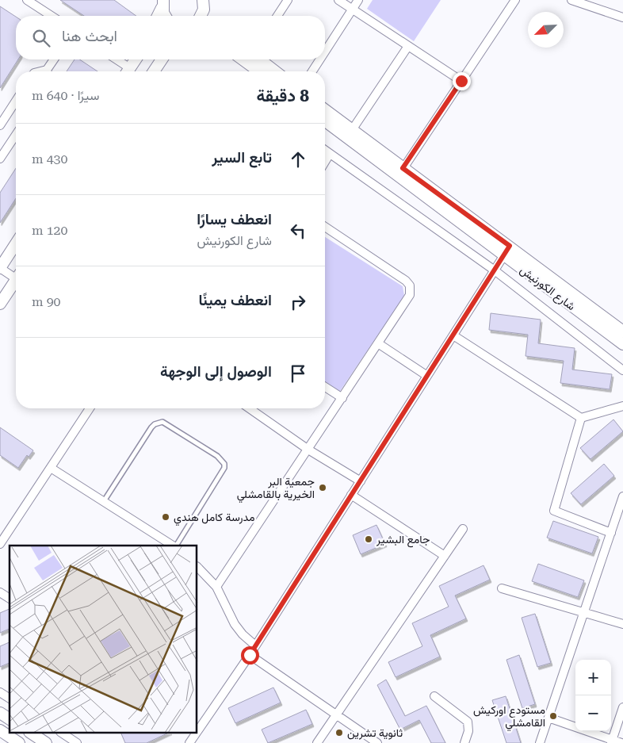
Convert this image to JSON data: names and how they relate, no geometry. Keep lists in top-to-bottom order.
{
  "streets": {
    "street": ["شارع الكورنيش"]
  },
  "places": [
    "جمعية البر الخيرية بالقامشلي",
    "مدرسة كامل هندي",
    "جامع البشير",
    "مستودع اوركيش القامشلي",
    "ثانوية تشرين"
  ],
  "north": "bottom left",
  "page": {
    "search": "ابحث هنا",
    "heading": ["8 دقيقة", "سيرًا · 640 m"],
    "list": [
      ["تابع السير", "430 m"],
      ["انعطف يسارًا", "شارع الكورنيش", "120 m"],
      ["انعطف يمينًا", "90 m"],
      "الوصول إلى الوجهة"
    ],
    "map_buttons": ["+", "−"]
  }
}
